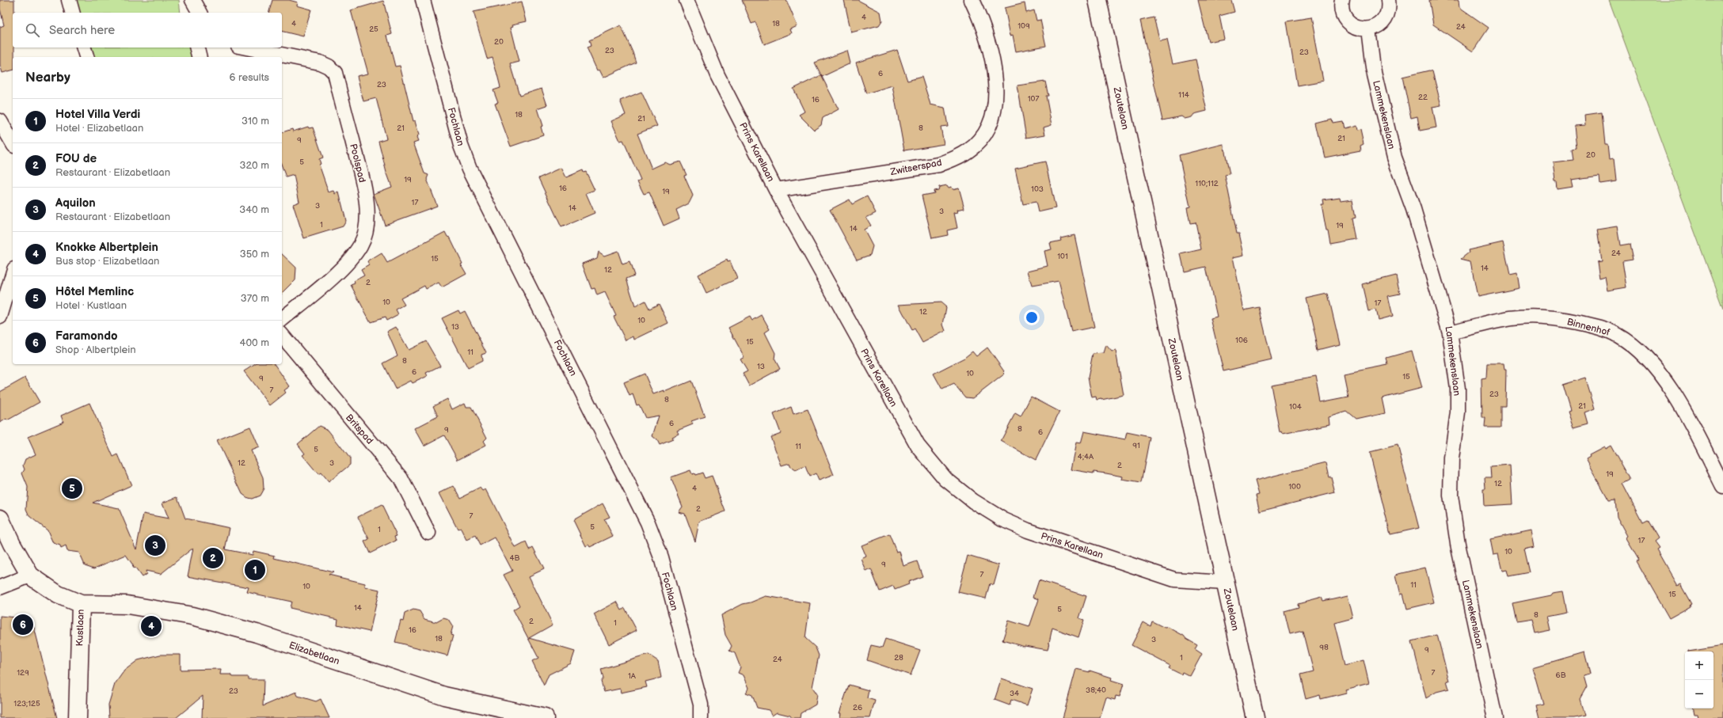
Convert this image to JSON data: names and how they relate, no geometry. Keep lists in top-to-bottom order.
{
  "streets": {
    "street": [
      "Zoutelaan",
      "Lammekenslaan",
      "Fochlaan",
      "Prins Karellaan",
      "Poolspad",
      "Zwitserspad",
      "Binnenhof",
      "Britspad",
      "Kustlaan",
      "Elizabetlaan"
    ]
  },
  "crossings": [
    ["Zoutelaan", "Prins Karellaan"],
    ["Lammekenslaan", "Binnenhof"],
    ["Prins Karellaan", "Zwitserspad"],
    ["Kustlaan", "Elizabetlaan"]
  ],
  "house_numbers": [
    "4",
    "4",
    "18",
    "109",
    "24",
    "25",
    "20",
    "23",
    "23",
    "6",
    "23",
    "114",
    "22",
    "107",
    "16",
    "18",
    "21",
    "21",
    "8",
    "21",
    "9",
    "20",
    "5",
    "19",
    "110;112",
    "16",
    "103",
    "19",
    "17",
    "3",
    "14",
    "3",
    "1",
    "19",
    "14",
    "24",
    "101",
    "15",
    "14",
    "12",
    "2",
    "10",
    "17",
    "12",
    "10",
    "13",
    "106",
    "15",
    "11",
    "8",
    "13",
    "6",
    "10",
    "15",
    "9",
    "7",
    "23",
    "8",
    "21",
    "104",
    "6",
    "8",
    "9",
    "6",
    "91",
    "11",
    "5",
    "4;4A",
    "12",
    "3",
    "2",
    "19",
    "12",
    "100",
    "4",
    "2",
    "7",
    "5",
    "1",
    "17",
    "10",
    "4B",
    "9",
    "7",
    "11",
    "10",
    "15",
    "14",
    "5",
    "8",
    "2",
    "1",
    "16",
    "18",
    "3",
    "98",
    "9",
    "28",
    "1",
    "24",
    "129",
    "7",
    "6B",
    "1A",
    "38;40",
    "23",
    "34",
    "123;125",
    "26"
  ],
  "page": {
    "search": "Search here",
    "heading": ["Nearby", "6 results"],
    "list": [
      {
        "mark": "1",
        "name": "Hotel Villa Verdi",
        "note": "Hotel · Elizabetlaan",
        "value": "310 m"
      },
      {
        "mark": "2",
        "name": "FOU de",
        "note": "Restaurant · Elizabetlaan",
        "value": "320 m"
      },
      {
        "mark": "3",
        "name": "Aquilon",
        "note": "Restaurant · Elizabetlaan",
        "value": "340 m"
      },
      {
        "mark": "4",
        "name": "Knokke Albertplein",
        "note": "Bus stop · Elizabetlaan",
        "value": "350 m"
      },
      {
        "mark": "5",
        "name": "Hôtel Memlinc",
        "note": "Hotel · Kustlaan",
        "value": "370 m"
      },
      {
        "mark": "6",
        "name": "Faramondo",
        "note": "Shop · Albertplein",
        "value": "400 m"
      }
    ],
    "pins": [
      "5",
      "3",
      "2",
      "1",
      "6",
      "4"
    ],
    "map_buttons": ["+", "−"]
  }
}
